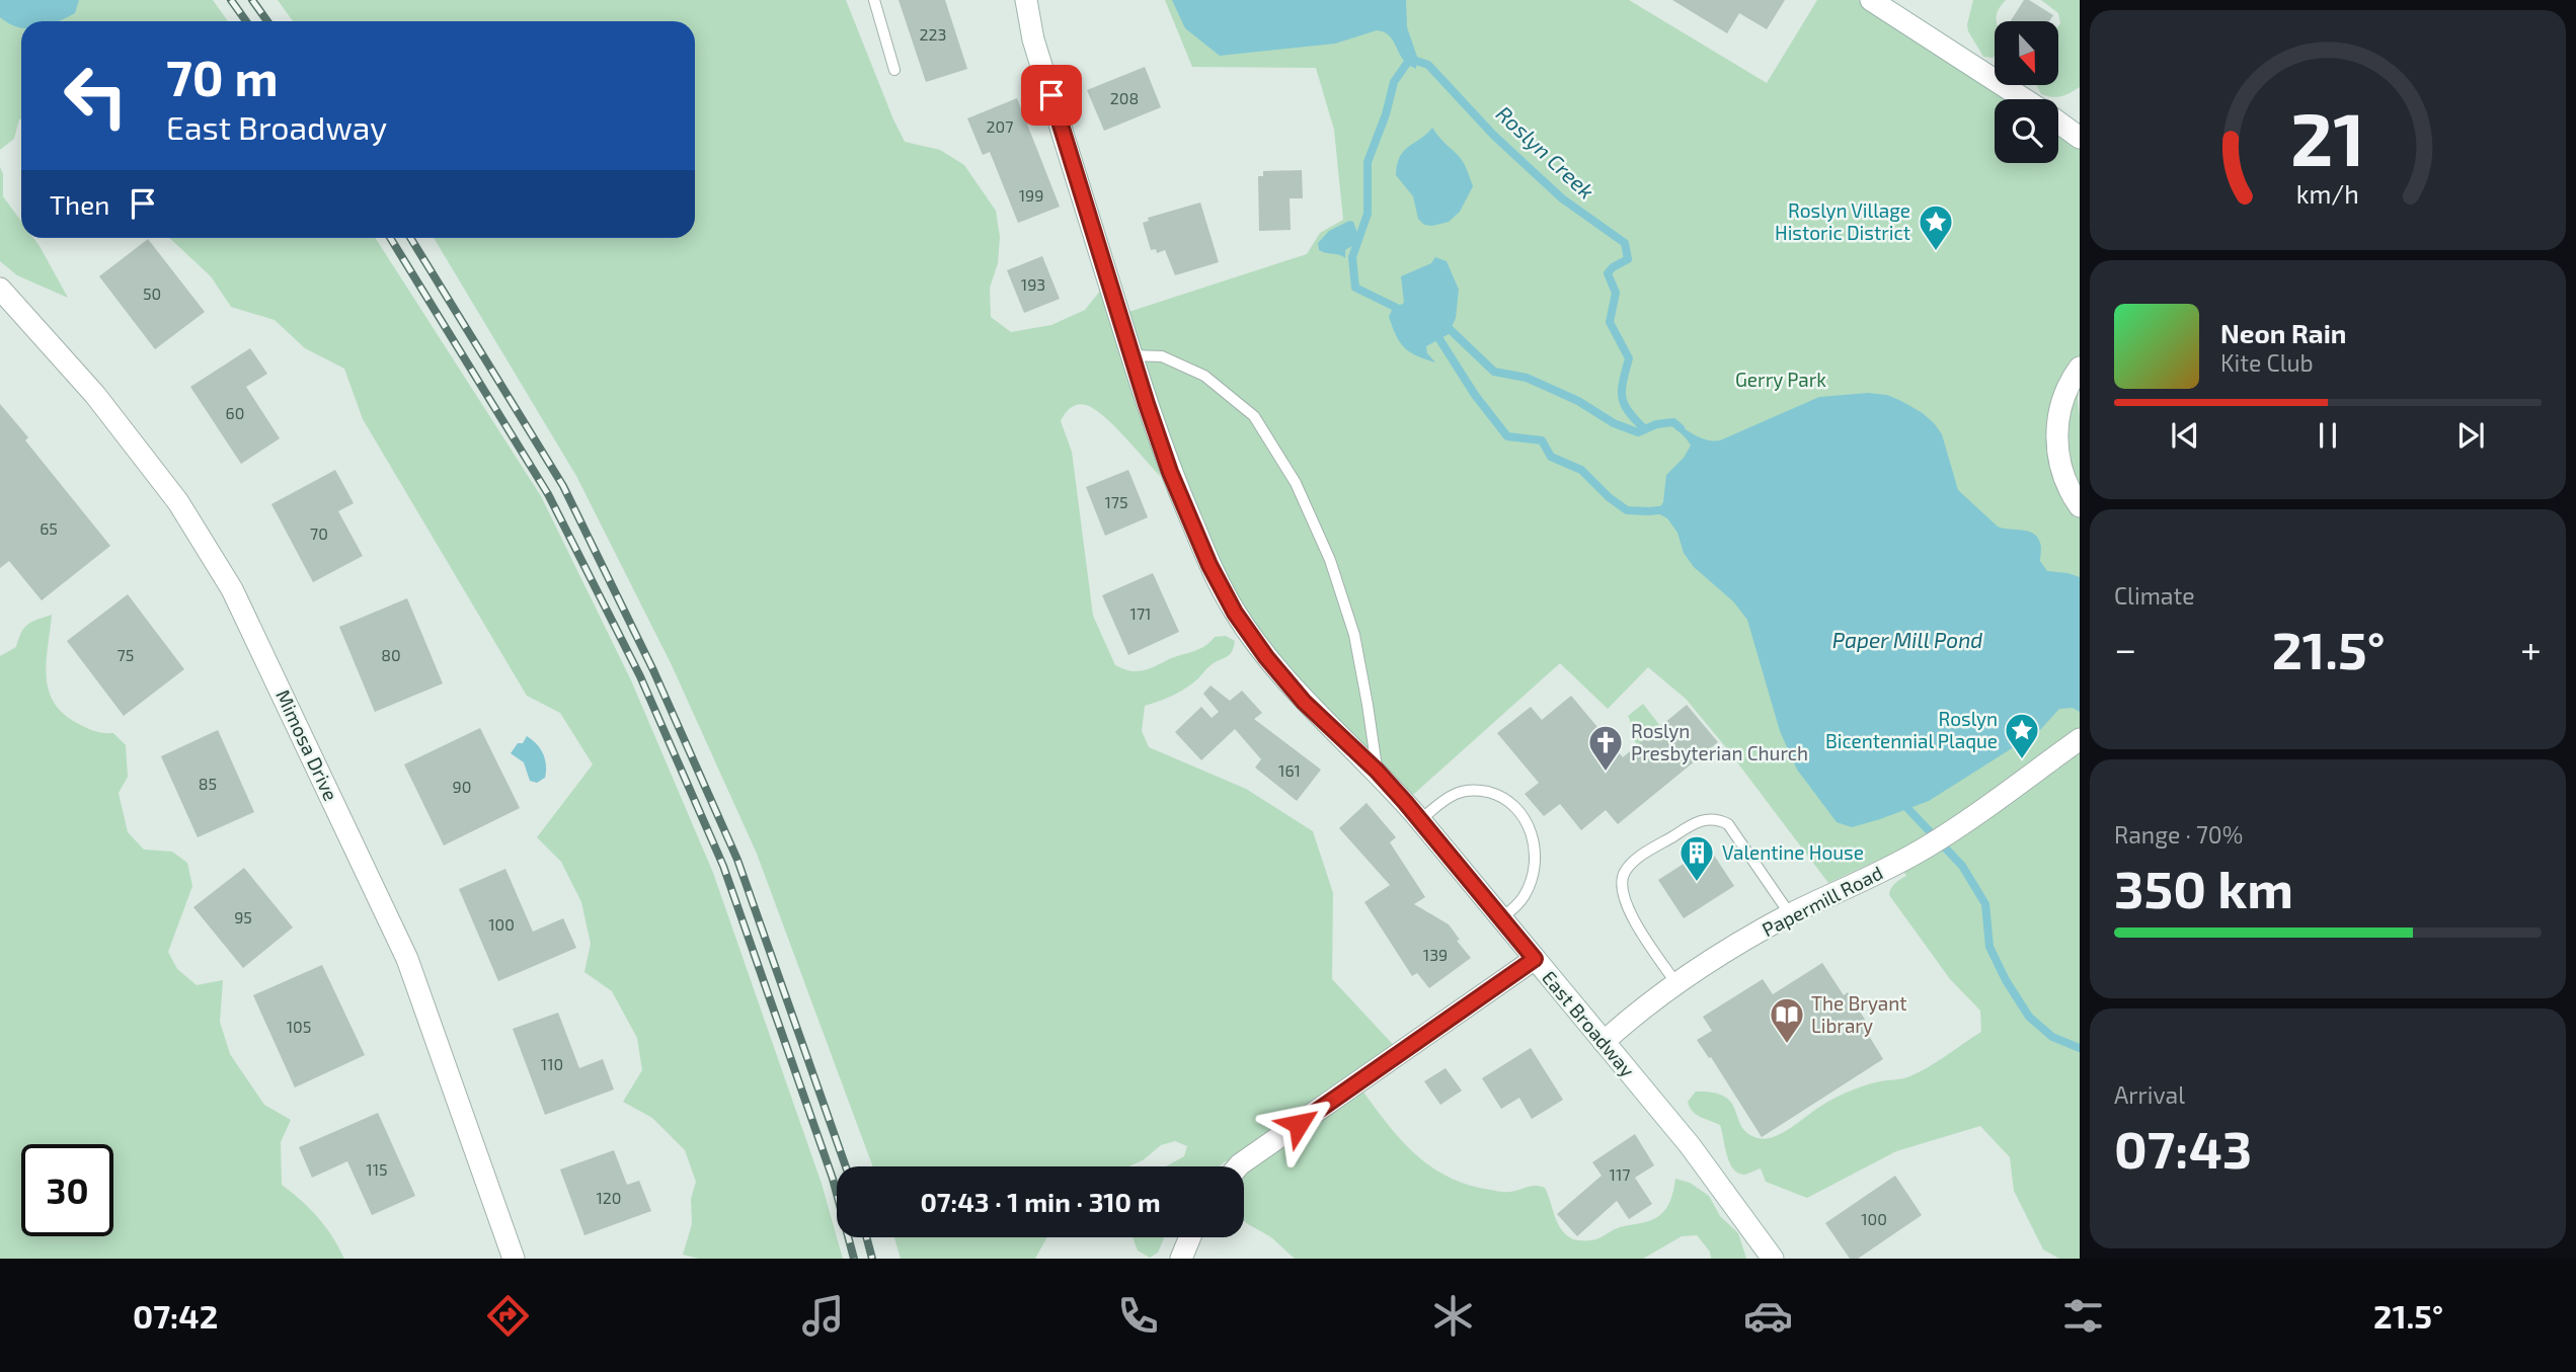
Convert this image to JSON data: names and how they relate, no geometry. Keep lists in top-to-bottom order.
{
  "streets": {
    "street": ["Mimosa Drive", "Papermill Road", "East Broadway"]
  },
  "crossings": [
    ["Papermill Road", "East Broadway"]
  ],
  "water": ["Roslyn Creek", "Paper Mill Pond"],
  "parks": ["Gerry Park"],
  "places": {
    "place": ["Roslyn Village Historic District", "Roslyn Bicentennial Plaque"],
    "church": ["Roslyn Presbyterian Church"],
    "building": ["Valentine House"],
    "library": ["The Bryant Library"]
  },
  "house_numbers": [
    "223",
    "208",
    "207",
    "199",
    "193",
    "50",
    "60",
    "175",
    "65",
    "70",
    "171",
    "75",
    "80",
    "161",
    "85",
    "90",
    "95",
    "100",
    "139",
    "105",
    "110",
    "115",
    "117",
    "120",
    "100"
  ],
  "north": "bottom",
  "page": {
    "turn": ["70 m", "East Broadway"],
    "then": "Then",
    "song": ["Neon Rain", "Kite Club"],
    "tile": [
      "Climate",
      ["Range · 70%", "350 km"],
      ["Arrival", "07:43"]
    ],
    "heat": ["−", "21.5°", "+"],
    "limit": "30",
    "trip": "07:43 · 1 min · 310 m",
    "tabs": ["07:42", "21.5°"],
    "gauge": ["21", "km/h"]
  }
}
